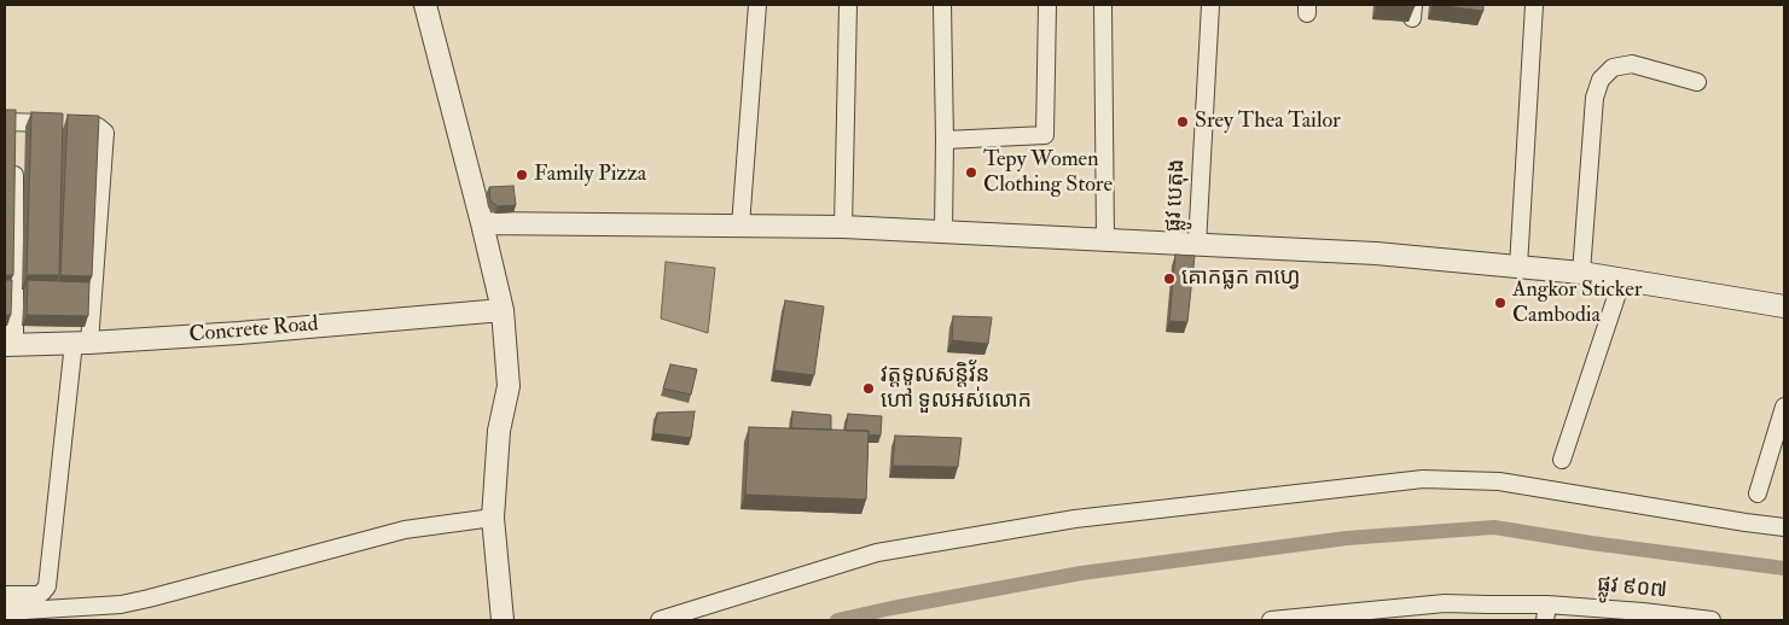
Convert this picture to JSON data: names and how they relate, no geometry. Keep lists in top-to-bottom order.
{
  "streets": {
    "street": ["ផ្លូវ បេតុង", "Concrete Road", "ផ្លូវ ៩០៧"]
  },
  "places": [
    "Srey Thea Tailor",
    "Tepy Women Clothing Store",
    "Family Pizza",
    "គោកធ្លក កាហ្វេ",
    "Angkor Sticker Cambodia",
    "វត្តទូលសន្តិវ័ន ហៅ ទួលអស់លោក"
  ]
}
